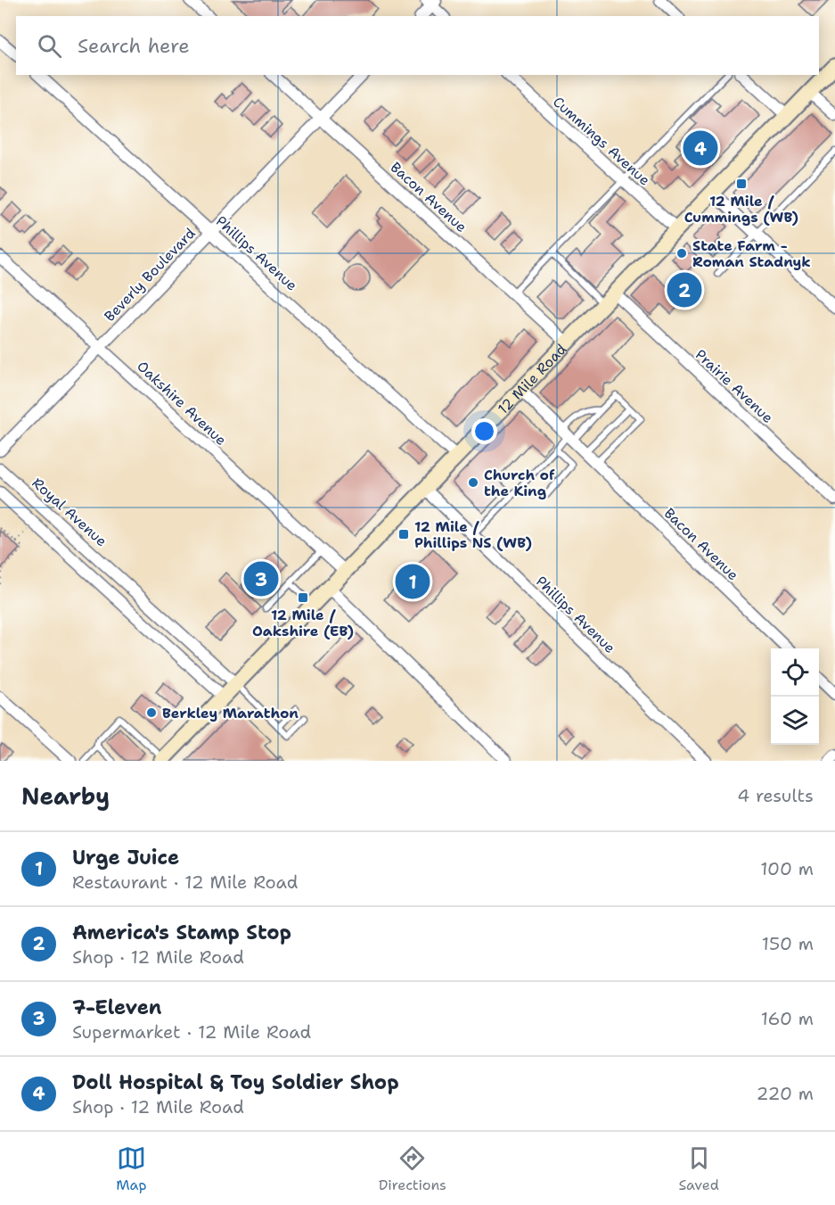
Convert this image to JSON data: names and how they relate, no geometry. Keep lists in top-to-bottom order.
{
  "streets": {
    "main road": ["12 Mile Road"],
    "street": [
      "Cummings Avenue",
      "Bacon Avenue",
      "Phillips Avenue",
      "Beverly Boulevard",
      "Prairie Avenue",
      "Oakshire Avenue",
      "Royal Avenue"
    ]
  },
  "crossings": [
    ["Cummings Avenue", "12 Mile Road"],
    ["Bacon Avenue", "Beverly Boulevard"],
    ["Bacon Avenue", "12 Mile Road"],
    ["Phillips Avenue", "Beverly Boulevard"],
    ["Phillips Avenue", "12 Mile Road"],
    ["Beverly Boulevard", "Oakshire Avenue"],
    ["12 Mile Road", "Prairie Avenue"],
    ["12 Mile Road", "Oakshire Avenue"],
    ["12 Mile Road", "Royal Avenue"]
  ],
  "places": {
    "transit": ["12 Mile / Cummings (WB)", "12 Mile / Phillips NS (WB)", "12 Mile / Oakshire (EB)"],
    "other": ["State Farm - Roman Stadnyk", "Church of the King", "Berkley Marathon"]
  },
  "page": {
    "search": "Search here",
    "pins": [
      "4",
      "2",
      "3",
      "1"
    ],
    "heading": ["Nearby", "4 results"],
    "list": [
      {
        "mark": "1",
        "name": "Urge Juice",
        "note": "Restaurant · 12 Mile Road",
        "value": "100 m"
      },
      {
        "mark": "2",
        "name": "America's Stamp Stop",
        "note": "Shop · 12 Mile Road",
        "value": "150 m"
      },
      {
        "mark": "3",
        "name": "7-Eleven",
        "note": "Supermarket · 12 Mile Road",
        "value": "160 m"
      },
      {
        "mark": "4",
        "name": "Doll Hospital & Toy Soldier Shop",
        "note": "Shop · 12 Mile Road",
        "value": "220 m"
      }
    ],
    "nav": ["Map", "Directions", "Saved"]
  }
}
